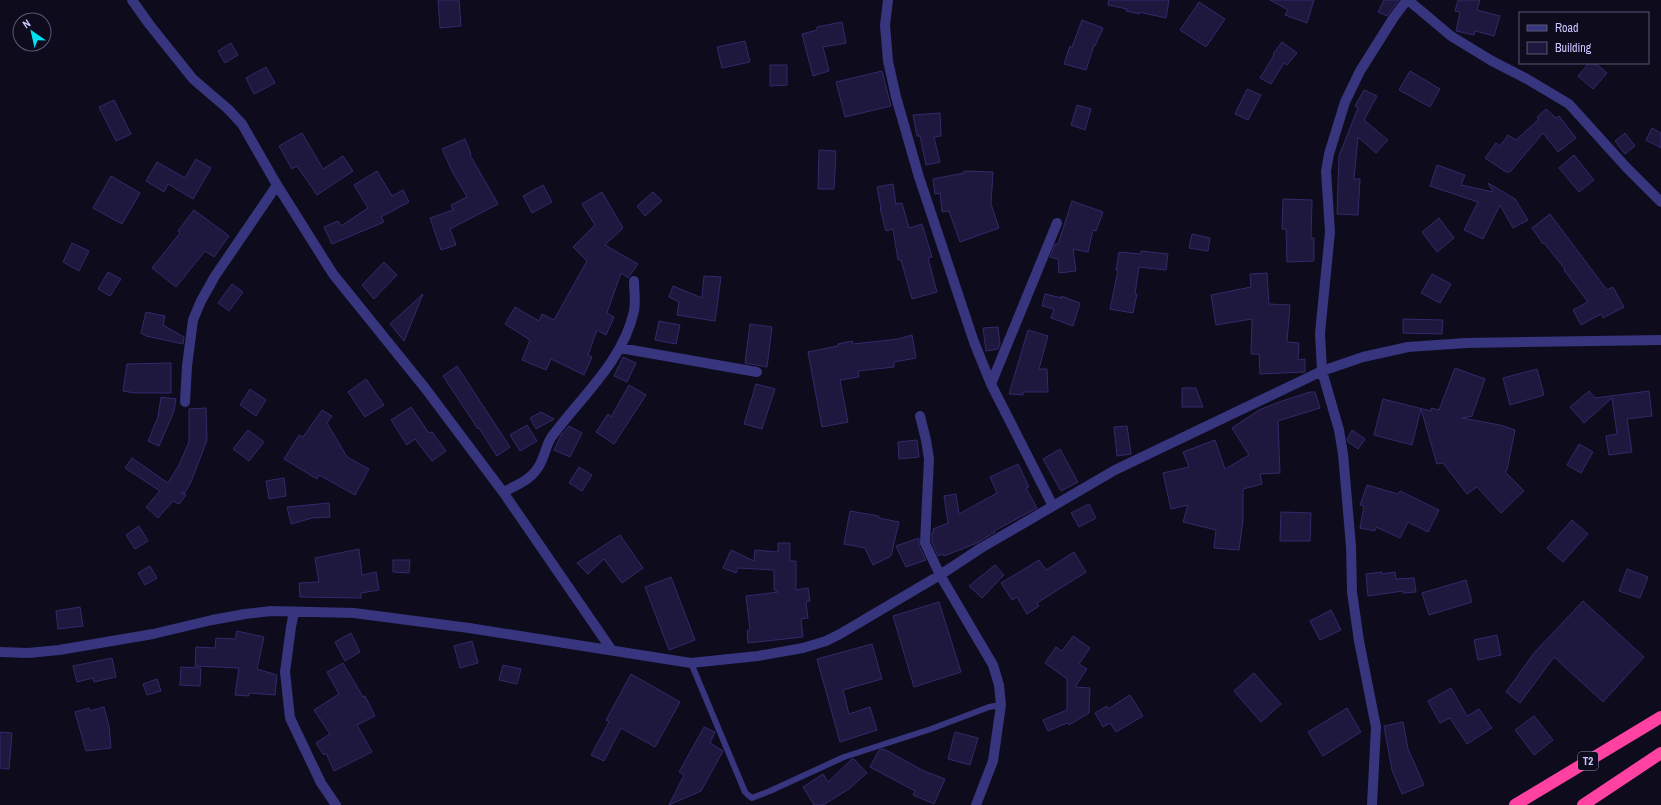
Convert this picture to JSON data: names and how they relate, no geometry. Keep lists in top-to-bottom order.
{
  "streets": {
    "highway": ["T2"]
  },
  "legend": ["Road", "Building"],
  "north": "top left"
}
